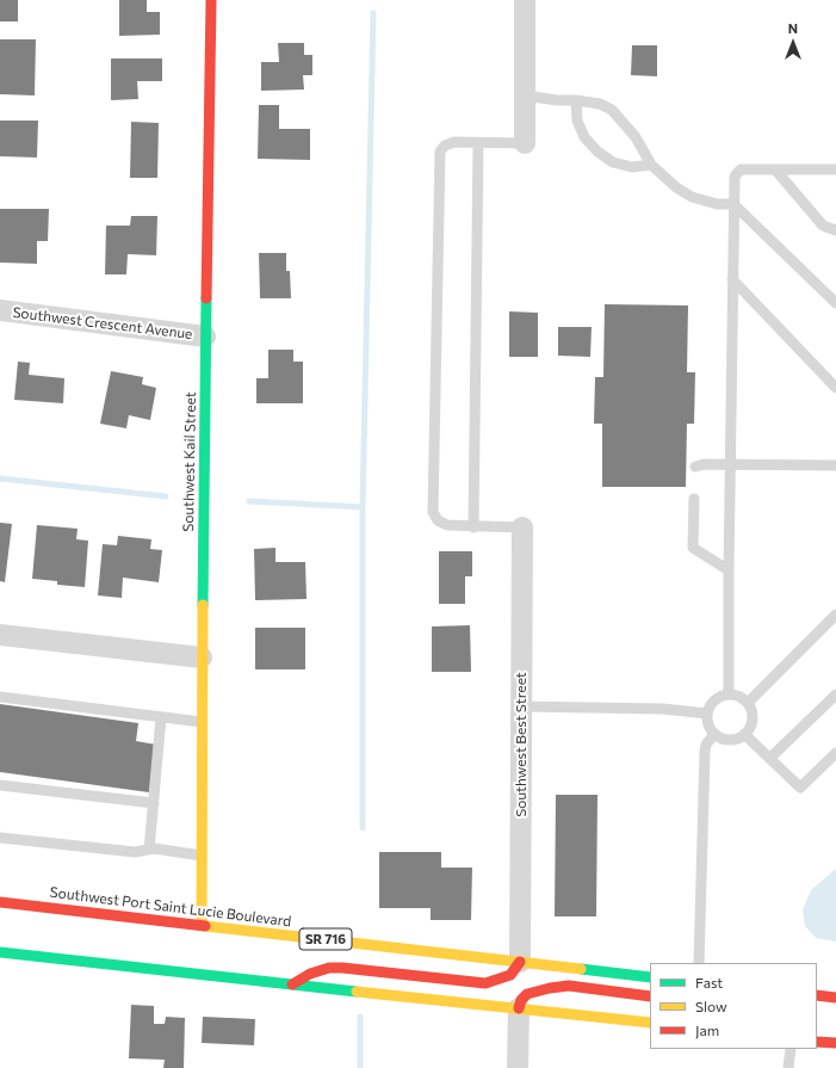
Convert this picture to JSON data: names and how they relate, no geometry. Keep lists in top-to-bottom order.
{
  "streets": {
    "main road": ["Southwest Kail Street", "Southwest Port Saint Lucie Boulevard", "SR 716"],
    "street": ["Southwest Crescent Avenue", "Southwest Best Street"]
  },
  "crossings": [
    ["Southwest Crescent Avenue", "Southwest Kail Street"],
    ["Southwest Kail Street", "Southwest Port Saint Lucie Boulevard"],
    ["Southwest Best Street", "Southwest Port Saint Lucie Boulevard"]
  ],
  "legend": ["Fast", "Slow", "Jam"],
  "north": "top"
}
